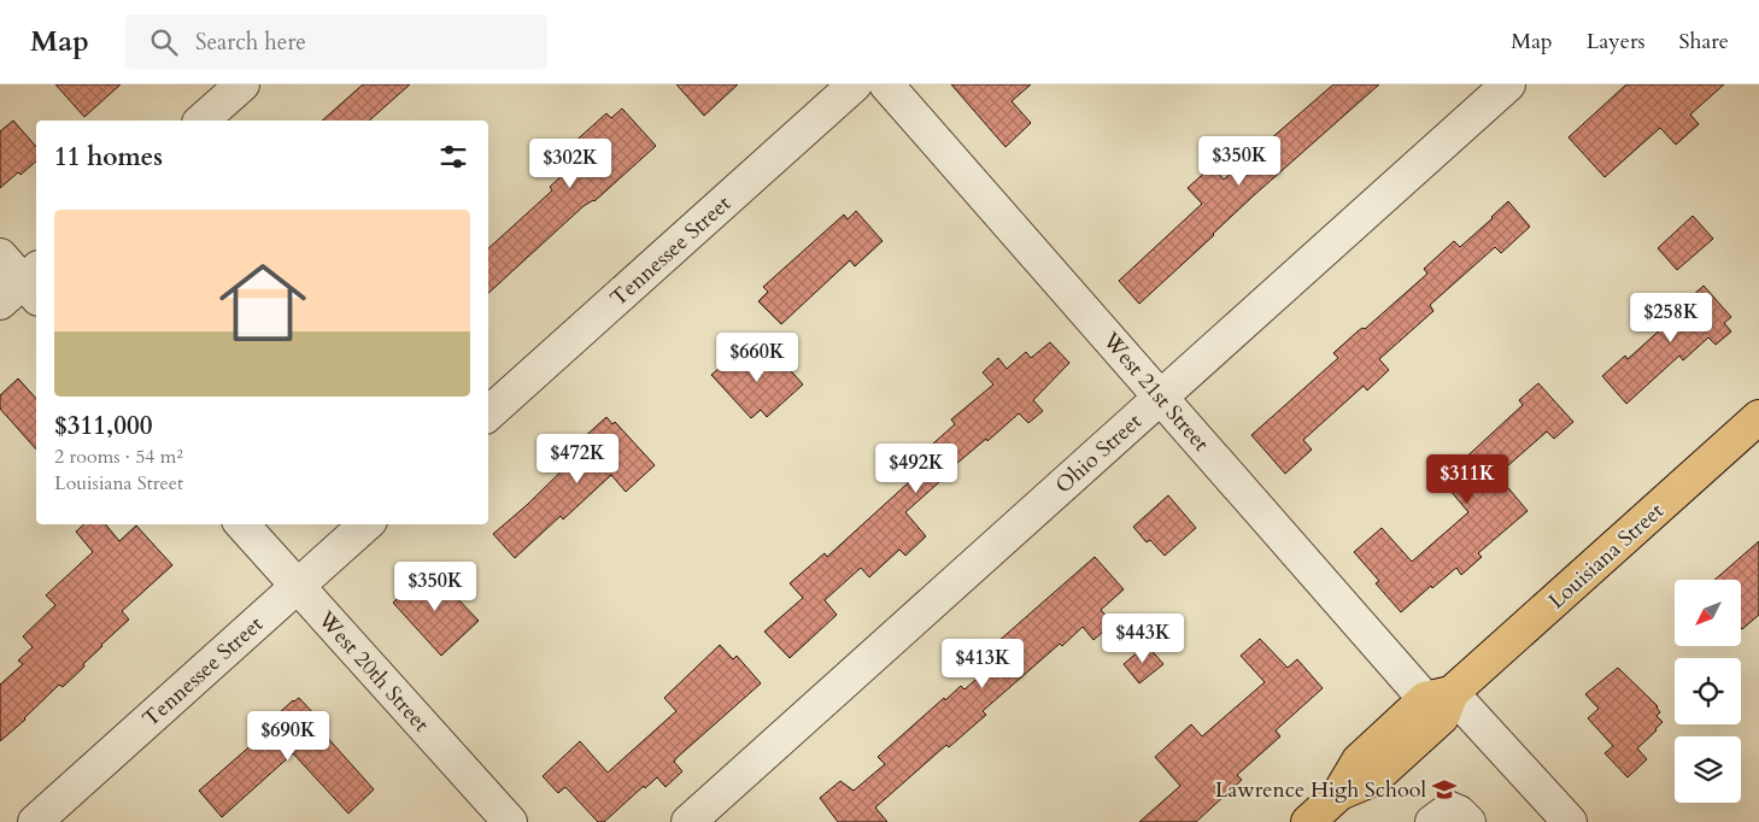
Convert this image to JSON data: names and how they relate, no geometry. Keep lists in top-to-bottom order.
{
  "streets": {
    "main road": ["Louisiana Street"],
    "street": [
      "Tennessee Street",
      "West 21st Street",
      "Ohio Street",
      "West 20th Street"
    ]
  },
  "crossings": [
    ["Tennessee Street", "West 20th Street"],
    ["West 21st Street", "Ohio Street"],
    ["West 21st Street", "Louisiana Street"]
  ],
  "places": {
    "school or university": ["Lawrence High School"]
  },
  "north": "bottom left",
  "page": {
    "header": "Map",
    "search": "Search here",
    "nav": ["Map", "Layers", "Share"],
    "heading": "11 homes",
    "price": [
      "$350K",
      "$302K",
      "$258K",
      "$660K",
      "$472K",
      "$492K",
      "$311K",
      "$350K",
      "$443K",
      "$413K",
      "$690K"
    ],
    "list": [
      {
        "name": "$311,000",
        "note": "2 rooms · 54 m² · Louisiana Street"
      }
    ]
  }
}
